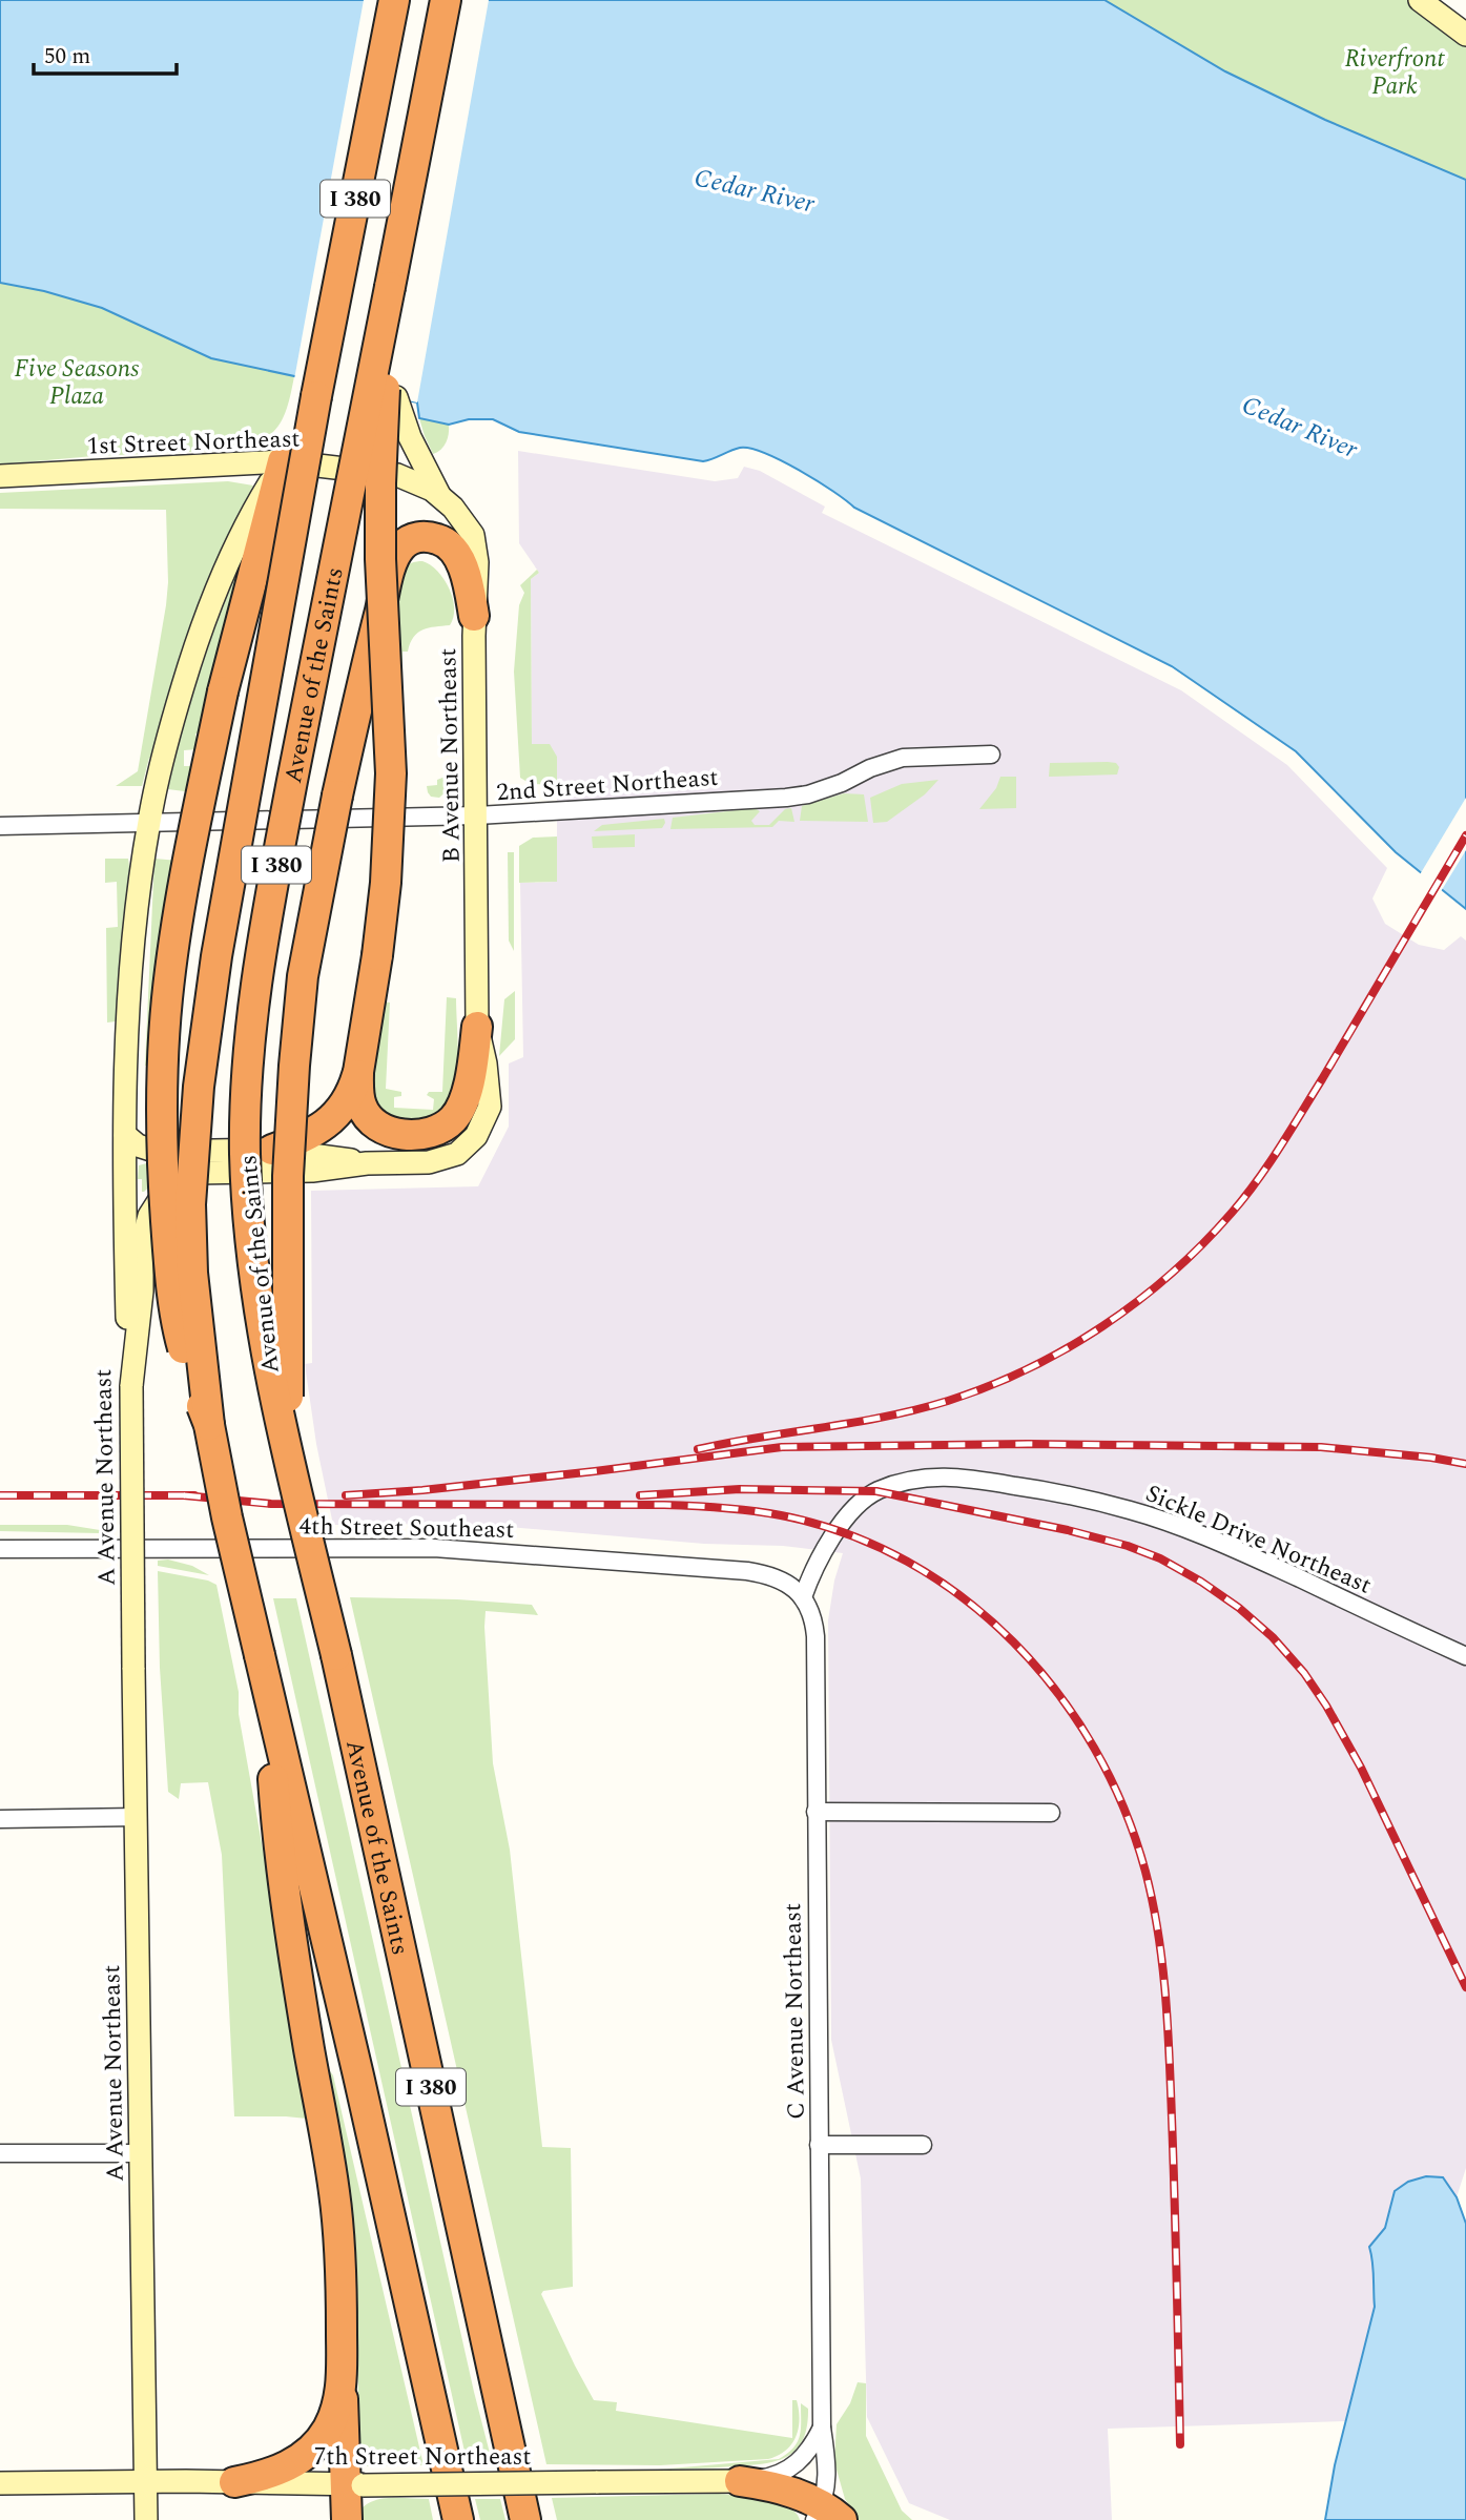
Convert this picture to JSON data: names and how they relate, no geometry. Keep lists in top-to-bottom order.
{
  "streets": {
    "highway": ["I 380", "Avenue of the Saints"],
    "street": [
      "1st Street Northeast",
      "B Avenue Northeast",
      "2nd Street Northeast",
      "A Avenue Northeast",
      "4th Street Southeast",
      "Sickle Drive Northeast",
      "C Avenue Northeast",
      "7th Street Northeast"
    ]
  },
  "crossings": [
    ["I 380", "Avenue of the Saints"],
    ["1st Street Northeast", "B Avenue Northeast"],
    ["1st Street Northeast", "A Avenue Northeast"],
    ["B Avenue Northeast", "2nd Street Northeast"],
    ["2nd Street Northeast", "A Avenue Northeast"],
    ["A Avenue Northeast", "7th Street Northeast"],
    ["4th Street Southeast", "Sickle Drive Northeast"],
    ["4th Street Southeast", "C Avenue Northeast"],
    ["Sickle Drive Northeast", "C Avenue Northeast"],
    ["C Avenue Northeast", "7th Street Northeast"]
  ],
  "water": ["Cedar River"],
  "parks": ["Riverfront Park", "Five Seasons Plaza"],
  "scale_bar": "50 m"
}
